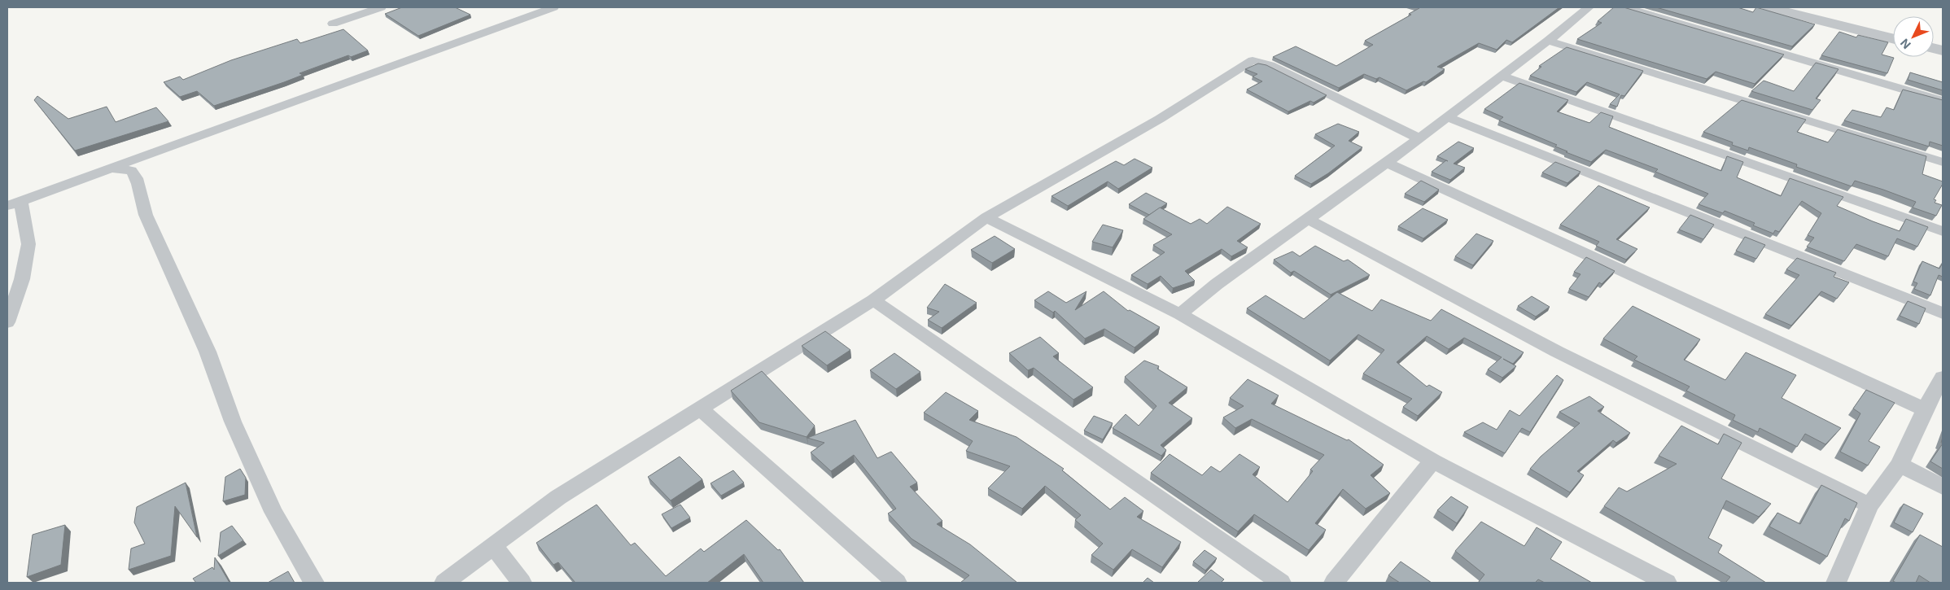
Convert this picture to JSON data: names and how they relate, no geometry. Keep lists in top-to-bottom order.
{
  "north": "bottom left"
}
